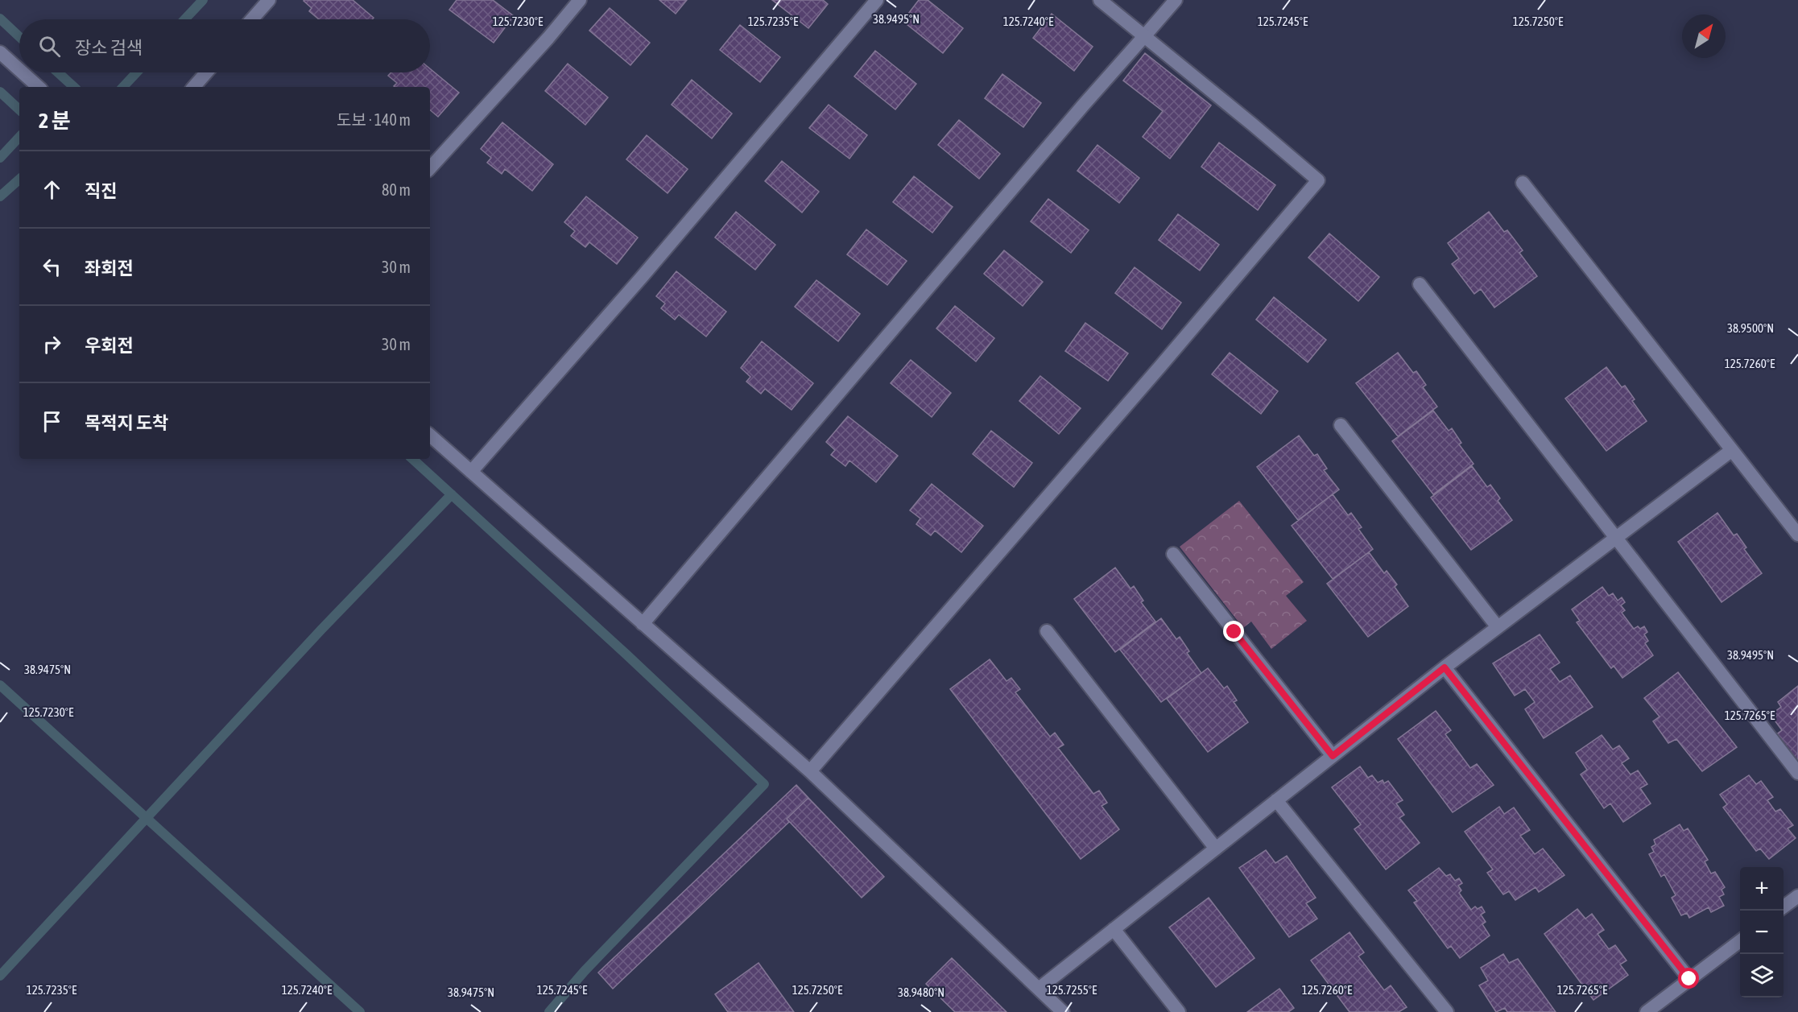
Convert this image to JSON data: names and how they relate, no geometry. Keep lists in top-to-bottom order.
{
  "north": "top right",
  "page": {
    "search": "장소 검색",
    "heading": ["2 분", "도보 · 140 m"],
    "list": [
      ["직진", "80 m"],
      ["좌회전", "30 m"],
      ["우회전", "30 m"],
      "목적지 도착"
    ],
    "map_buttons": ["+", "−"]
  },
  "coordinates": [
    "38.9495°N",
    "125.7230°E",
    "125.7235°E",
    "125.7240°E",
    "125.7245°E",
    "125.7250°E",
    "38.9500°N",
    "125.7260°E",
    "38.9475°N",
    "125.7265°E",
    "125.7255°E",
    "38.9480°N"
  ]
}
